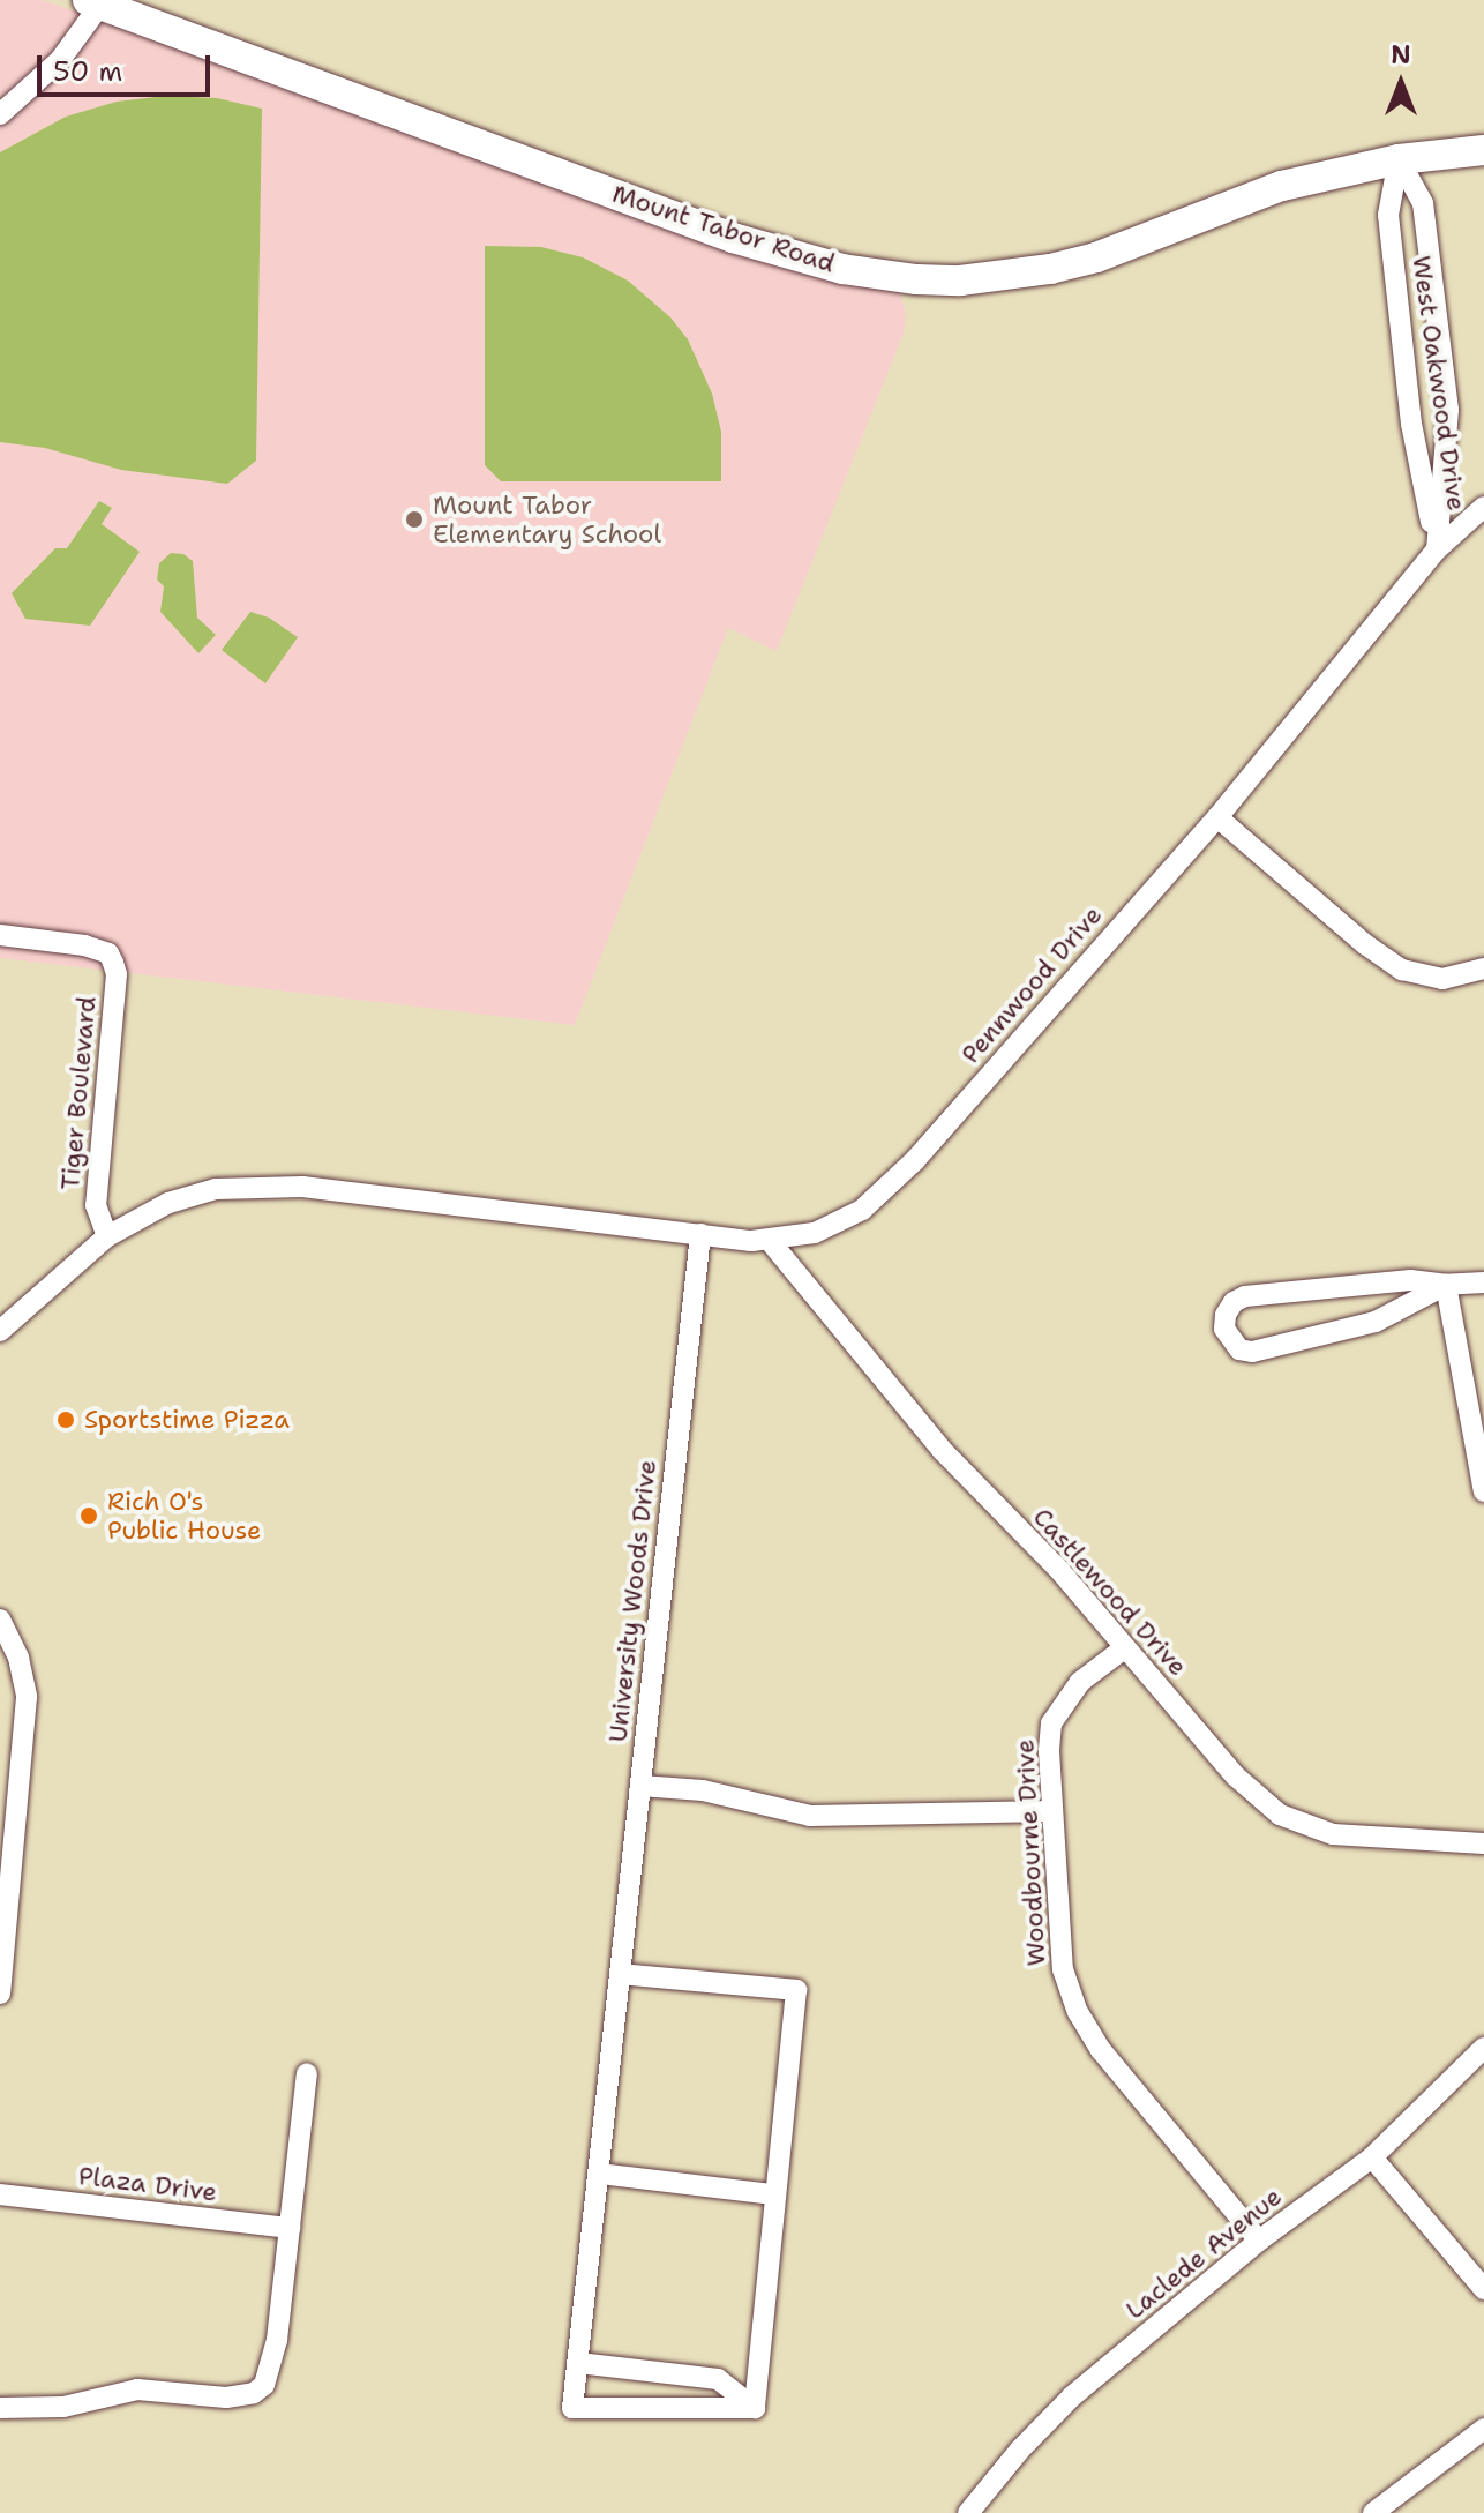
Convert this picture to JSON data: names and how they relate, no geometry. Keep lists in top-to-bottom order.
{
  "streets": {
    "street": [
      "Mount Tabor Road",
      "West Oakwood Drive",
      "Pennwood Drive",
      "Tiger Boulevard",
      "Castlewood Drive",
      "University Woods Drive",
      "Woodbourne Drive",
      "Plaza Drive",
      "Laclede Avenue"
    ]
  },
  "crossings": [
    ["Mount Tabor Road", "West Oakwood Drive"],
    ["West Oakwood Drive", "Pennwood Drive"],
    ["Pennwood Drive", "Tiger Boulevard"],
    ["Pennwood Drive", "Castlewood Drive"],
    ["Pennwood Drive", "University Woods Drive"],
    ["Castlewood Drive", "Woodbourne Drive"],
    ["Woodbourne Drive", "Laclede Avenue"]
  ],
  "places": ["Mount Tabor Elementary School", "Sportstime Pizza", "Rich O's Public House"],
  "scale_bar": "50 m",
  "north": "top"
}
